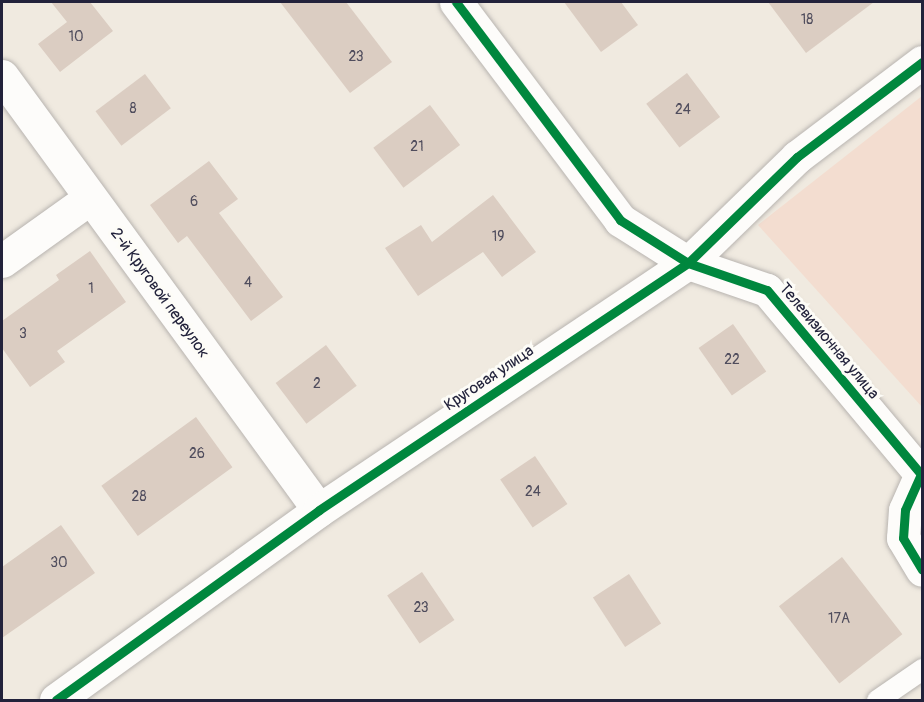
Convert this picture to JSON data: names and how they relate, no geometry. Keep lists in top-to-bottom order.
{
  "streets": {
    "street": ["2-й Круговой переулок", "Телевизионная улица", "Круговая улица"]
  },
  "crossings": [
    ["2-й Круговой переулок", "Круговая улица"],
    ["Телевизионная улица", "Круговая улица"]
  ],
  "house_numbers": [
    "18",
    "10",
    "23",
    "8",
    "24",
    "21",
    "6",
    "19",
    "4",
    "1",
    "3",
    "22",
    "2",
    "26",
    "24",
    "28",
    "30",
    "23",
    "17А"
  ]
}
